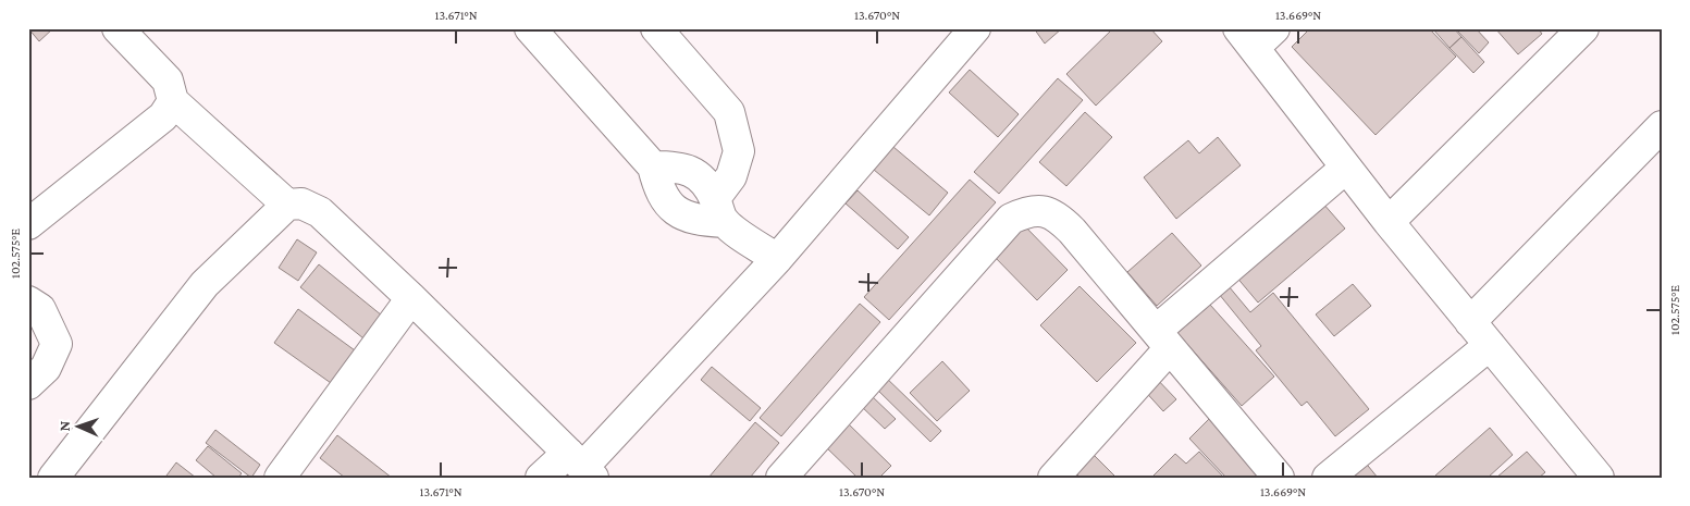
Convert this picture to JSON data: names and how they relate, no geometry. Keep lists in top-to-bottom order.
{
  "north": "left",
  "coordinates": [
    "13.671°N",
    "13.670°N",
    "13.669°N",
    "102.575°E"
  ]
}
